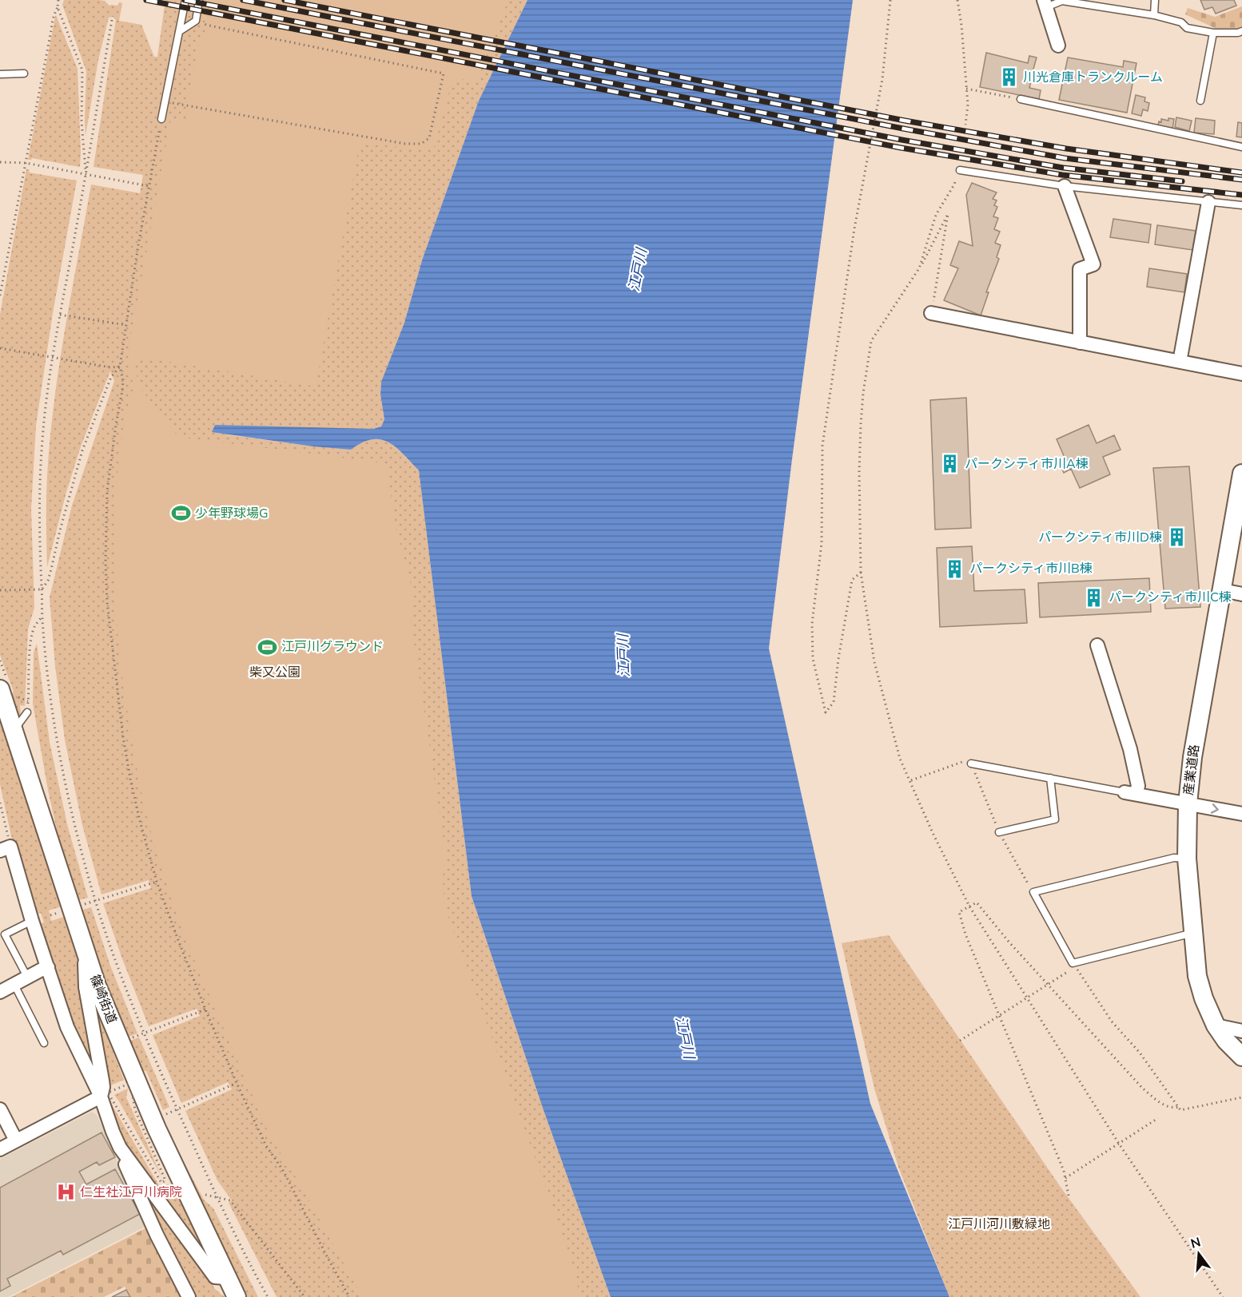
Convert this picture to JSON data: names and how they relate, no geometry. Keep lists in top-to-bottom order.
{
  "streets": {
    "main road": ["産業道路", "篠崎街道"]
  },
  "water": ["江戸川"],
  "parks": ["柴又公園", "江戸川河川敷緑地"],
  "places": {
    "building": [
      "川光倉庫トランクルーム",
      "パークシティ市川A棟",
      "パークシティ市川D棟",
      "パークシティ市川B棟",
      "パークシティ市川C棟"
    ],
    "sports": ["少年野球場G", "江戸川グラウンド"],
    "hospital": ["仁生社江戸川病院"]
  },
  "north": "top"
}
